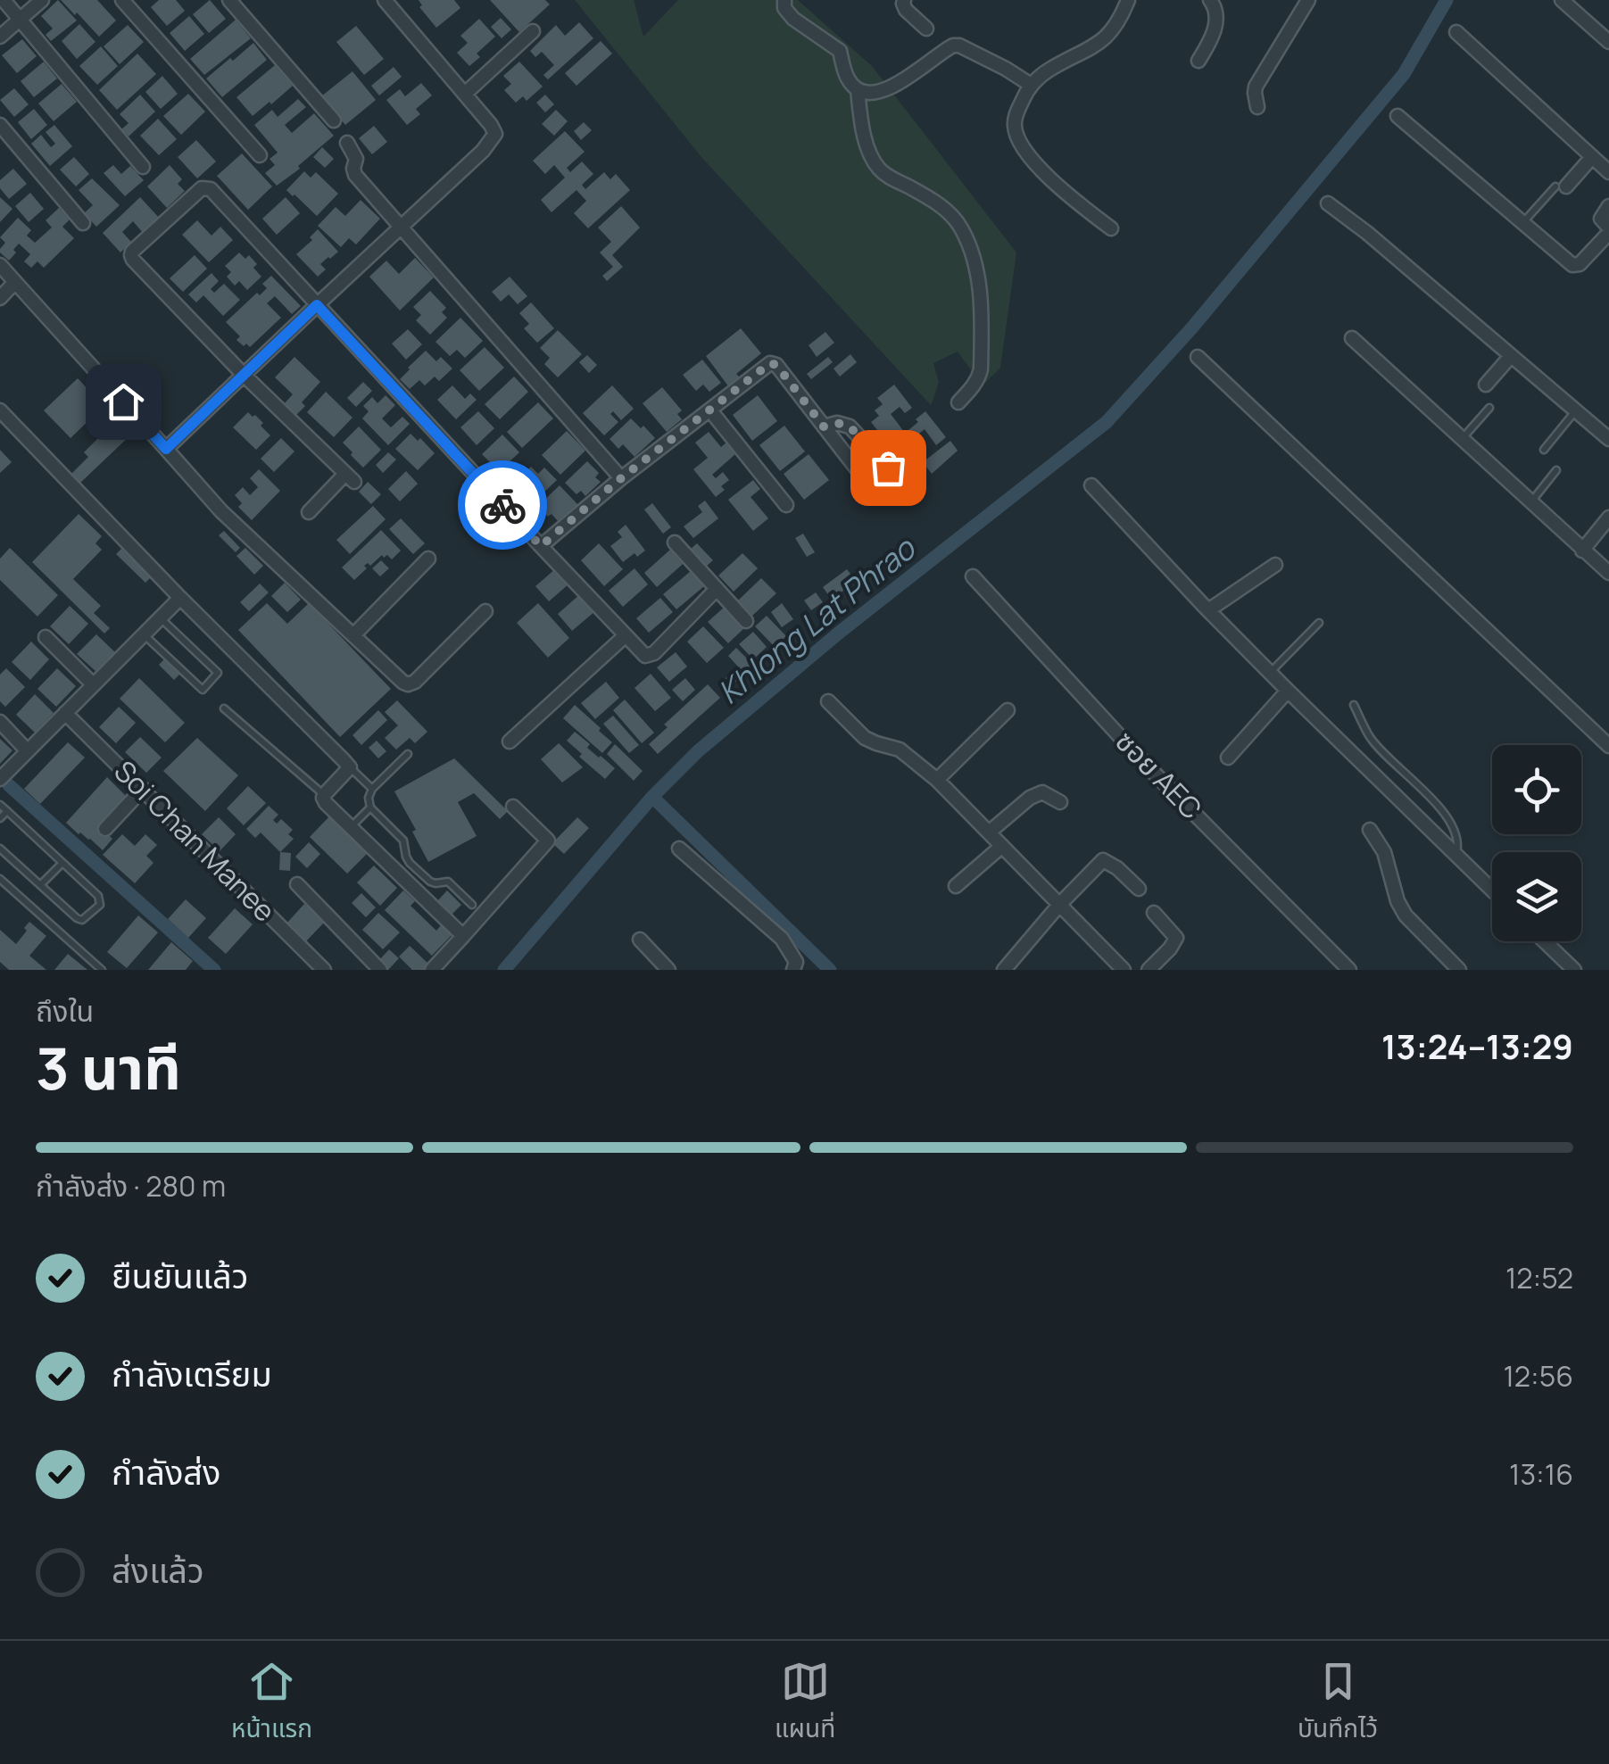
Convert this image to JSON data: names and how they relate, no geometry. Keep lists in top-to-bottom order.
{
  "streets": {
    "street": ["ซอย AEC", "Soi Chan Manee"]
  },
  "water": ["Khlong Lat Phrao"],
  "page": {
    "heading": ["3 นาที", "ถึงใน", "13:24–13:29"],
    "bar": "กำลังส่ง · 280 m",
    "list": [
      ["ยืนยันแล้ว", "12:52"],
      ["กำลังเตรียม", "12:56"],
      ["กำลังส่ง", "13:16"],
      "ส่งแล้ว"
    ],
    "tabs": ["หน้าแรก", "แผนที่", "บันทึกไว้"]
  }
}
